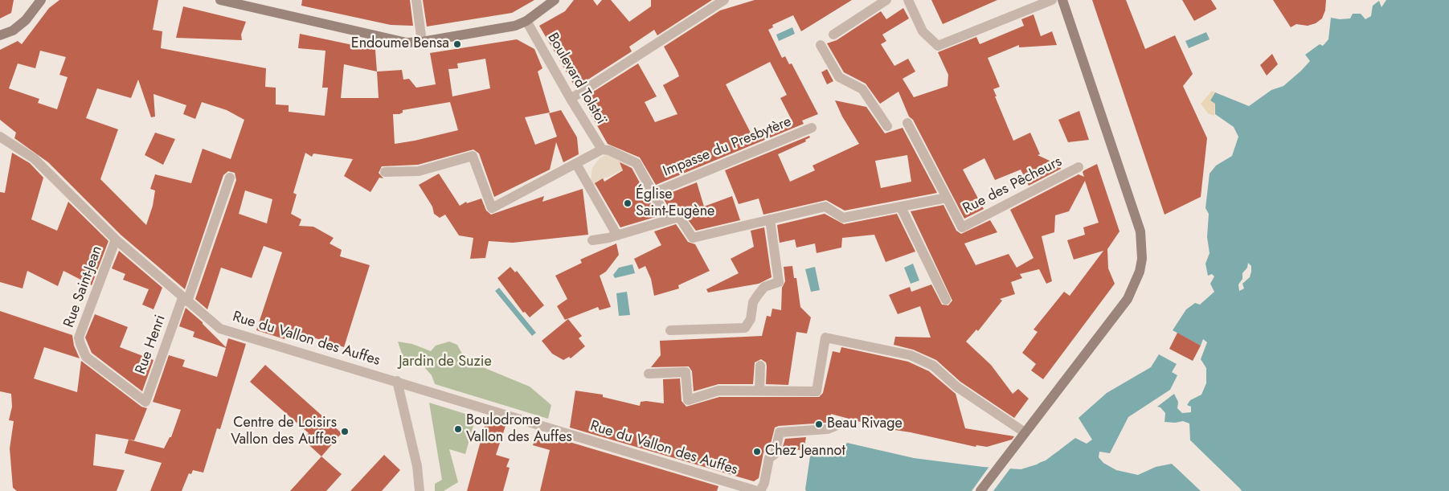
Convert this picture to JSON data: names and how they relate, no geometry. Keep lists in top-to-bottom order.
{
  "streets": {
    "street": [
      "Boulevard Tolstoï",
      "Impasse du Presbytère",
      "Rue des Pêcheurs",
      "Rue Saint-Jean",
      "Rue du Vallon des Auffes",
      "Rue Henri"
    ]
  },
  "crossings": [
    ["Rue Saint-Jean", "Rue du Vallon des Auffes"],
    ["Rue Saint-Jean", "Rue Henri"],
    ["Rue du Vallon des Auffes", "Rue Henri"]
  ],
  "parks": ["Jardin de Suzie"],
  "places": [
    "Endoume Bensa",
    "Église Saint-Eugène",
    "Beau Rivage",
    "Boulodrome Vallon des Auffes",
    "Centre de Loisirs Vallon des Auffes",
    "Chez Jeannot"
  ]
}
